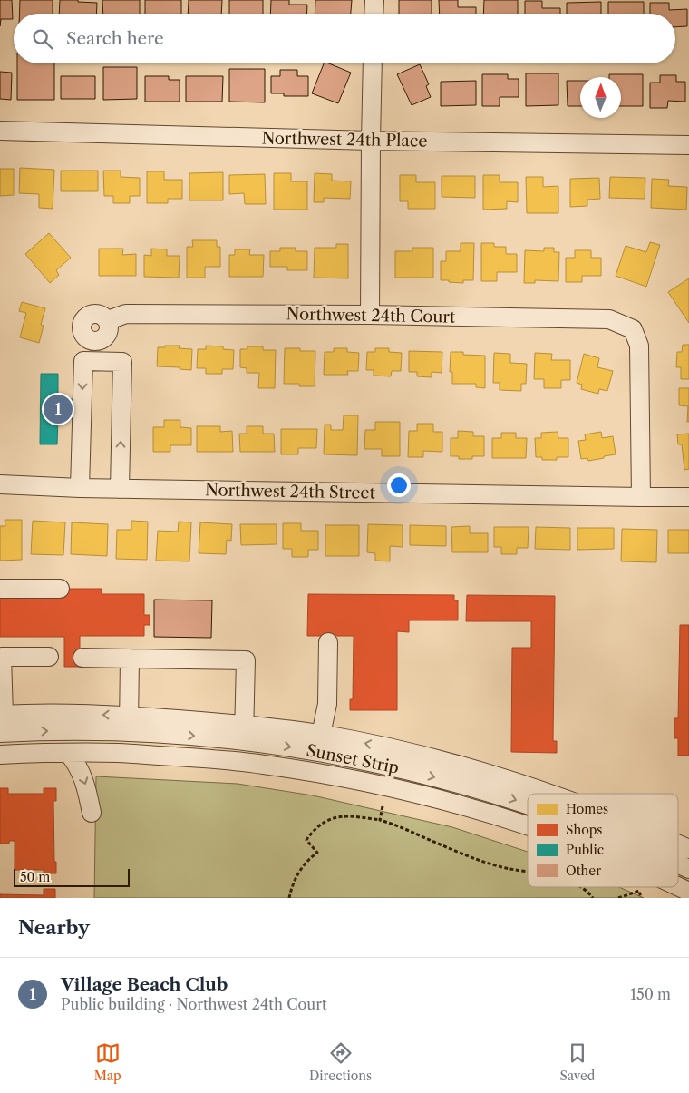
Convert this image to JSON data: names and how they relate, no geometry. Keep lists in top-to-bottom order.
{
  "streets": {
    "street": [
      "Northwest 24th Place",
      "Northwest 24th Court",
      "Northwest 24th Street",
      "Sunset Strip"
    ]
  },
  "crossings": [
    ["Northwest 24th Court", "Northwest 24th Street"]
  ],
  "legend": [
    "Homes",
    "Shops",
    "Public",
    "Other"
  ],
  "scale_bar": "50 m",
  "north": "top",
  "page": {
    "search": "Search here",
    "pins": "1",
    "scale": "50 m",
    "heading": "Nearby",
    "list": [
      {
        "mark": "1",
        "name": "Village Beach Club",
        "note": "Public building · Northwest 24th Court",
        "value": "150 m"
      }
    ],
    "nav": ["Map", "Directions", "Saved"]
  }
}
